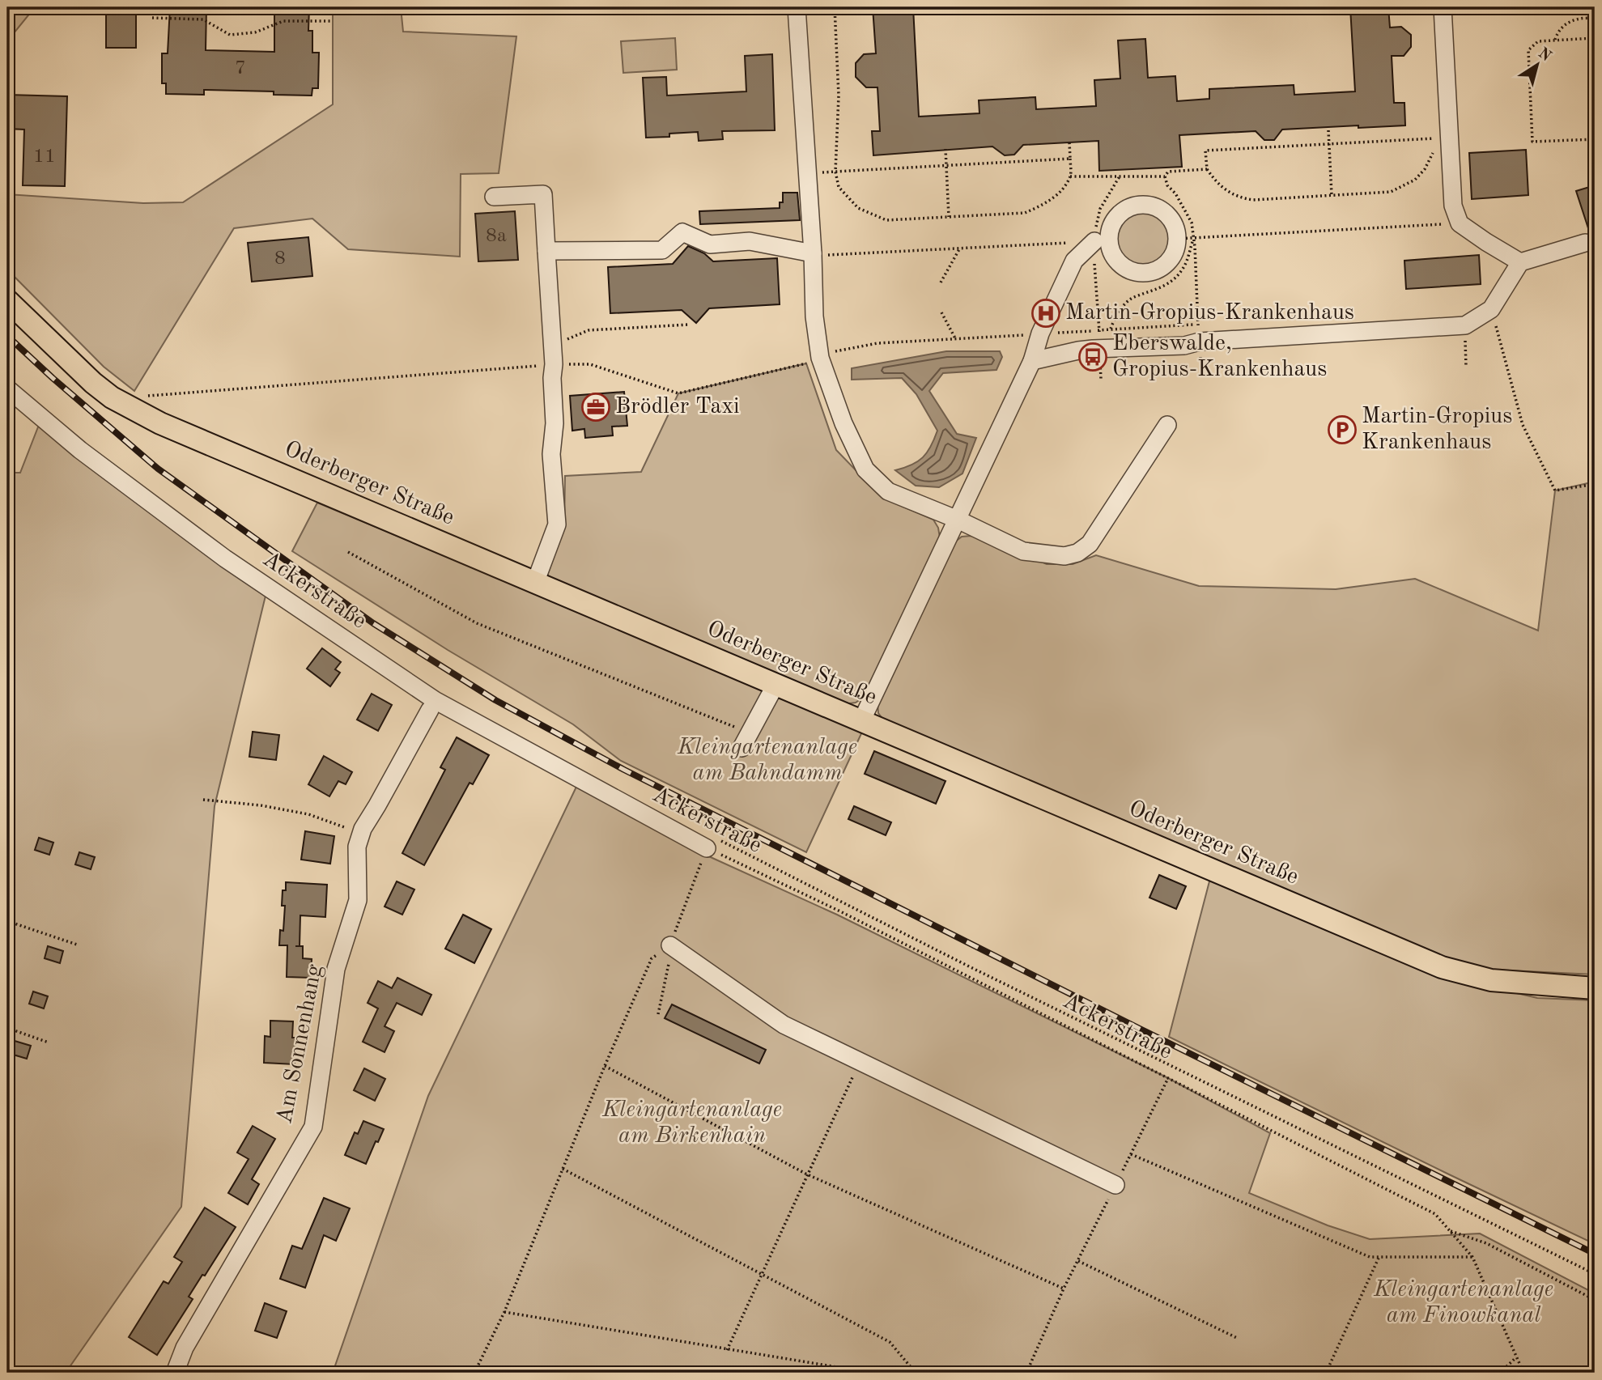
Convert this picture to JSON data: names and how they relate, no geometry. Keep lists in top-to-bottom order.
{
  "streets": {
    "main road": ["Oderberger Straße"],
    "street": ["Ackerstraße", "Am Sonnenhang"]
  },
  "parks": ["Kleingartenanlage am Bahndamm", "Kleingartenanlage am Birkenhain", "Kleingartenanlage am Finowkanal"],
  "places": {
    "hospital": ["Martin-Gropius-Krankenhaus"],
    "bus stop": ["Eberswalde, Gropius-Krankenhaus"],
    "office": ["Brödler Taxi"],
    "parking": ["Martin-Gropius Krankenhaus"]
  },
  "house_numbers": [
    "7",
    "11",
    "8a",
    "8"
  ],
  "north": "top right"
}
